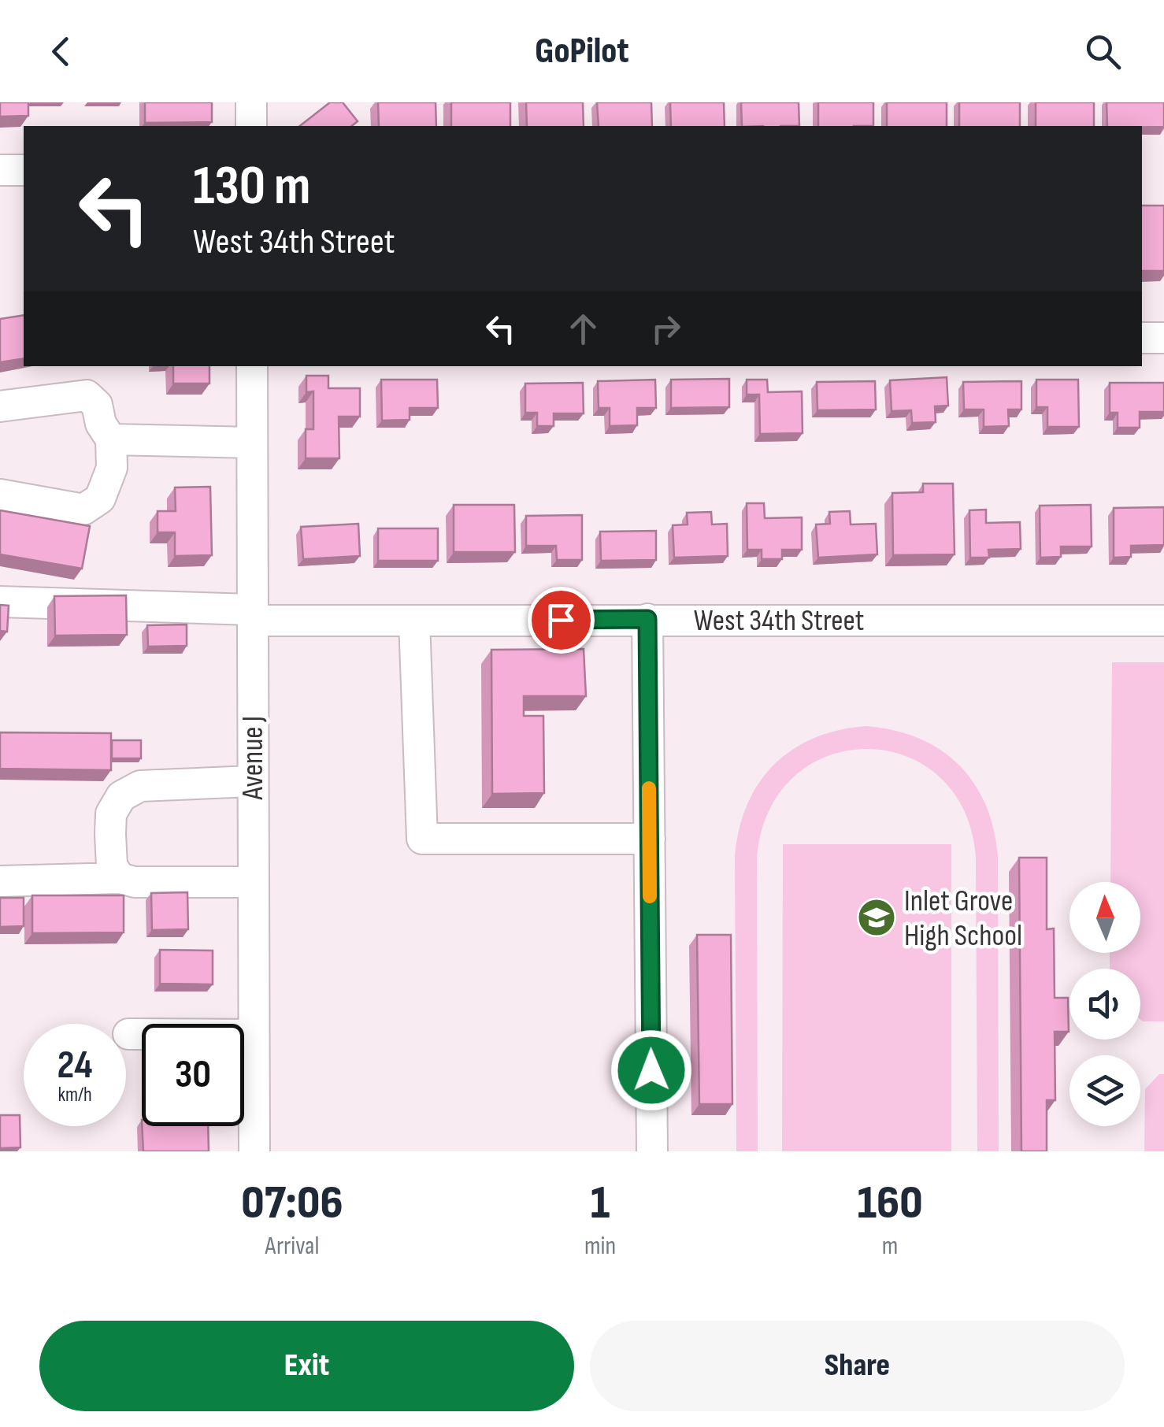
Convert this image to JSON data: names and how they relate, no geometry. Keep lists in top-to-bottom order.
{
  "streets": {
    "street": ["West 34th Street", "Avenue J"]
  },
  "crossings": [
    ["West 34th Street", "Avenue J"]
  ],
  "places": {
    "school or university": ["Inlet Grove High School"]
  },
  "north": "top",
  "page": {
    "header": "GoPilot",
    "turn": ["130 m", "West 34th Street"],
    "speed": "24 km/h",
    "limit": "30",
    "eta": [
      "07:06",
      "Arrival",
      "1",
      "min",
      "160",
      "m"
    ],
    "buttons": ["Exit", "Share"]
  }
}
